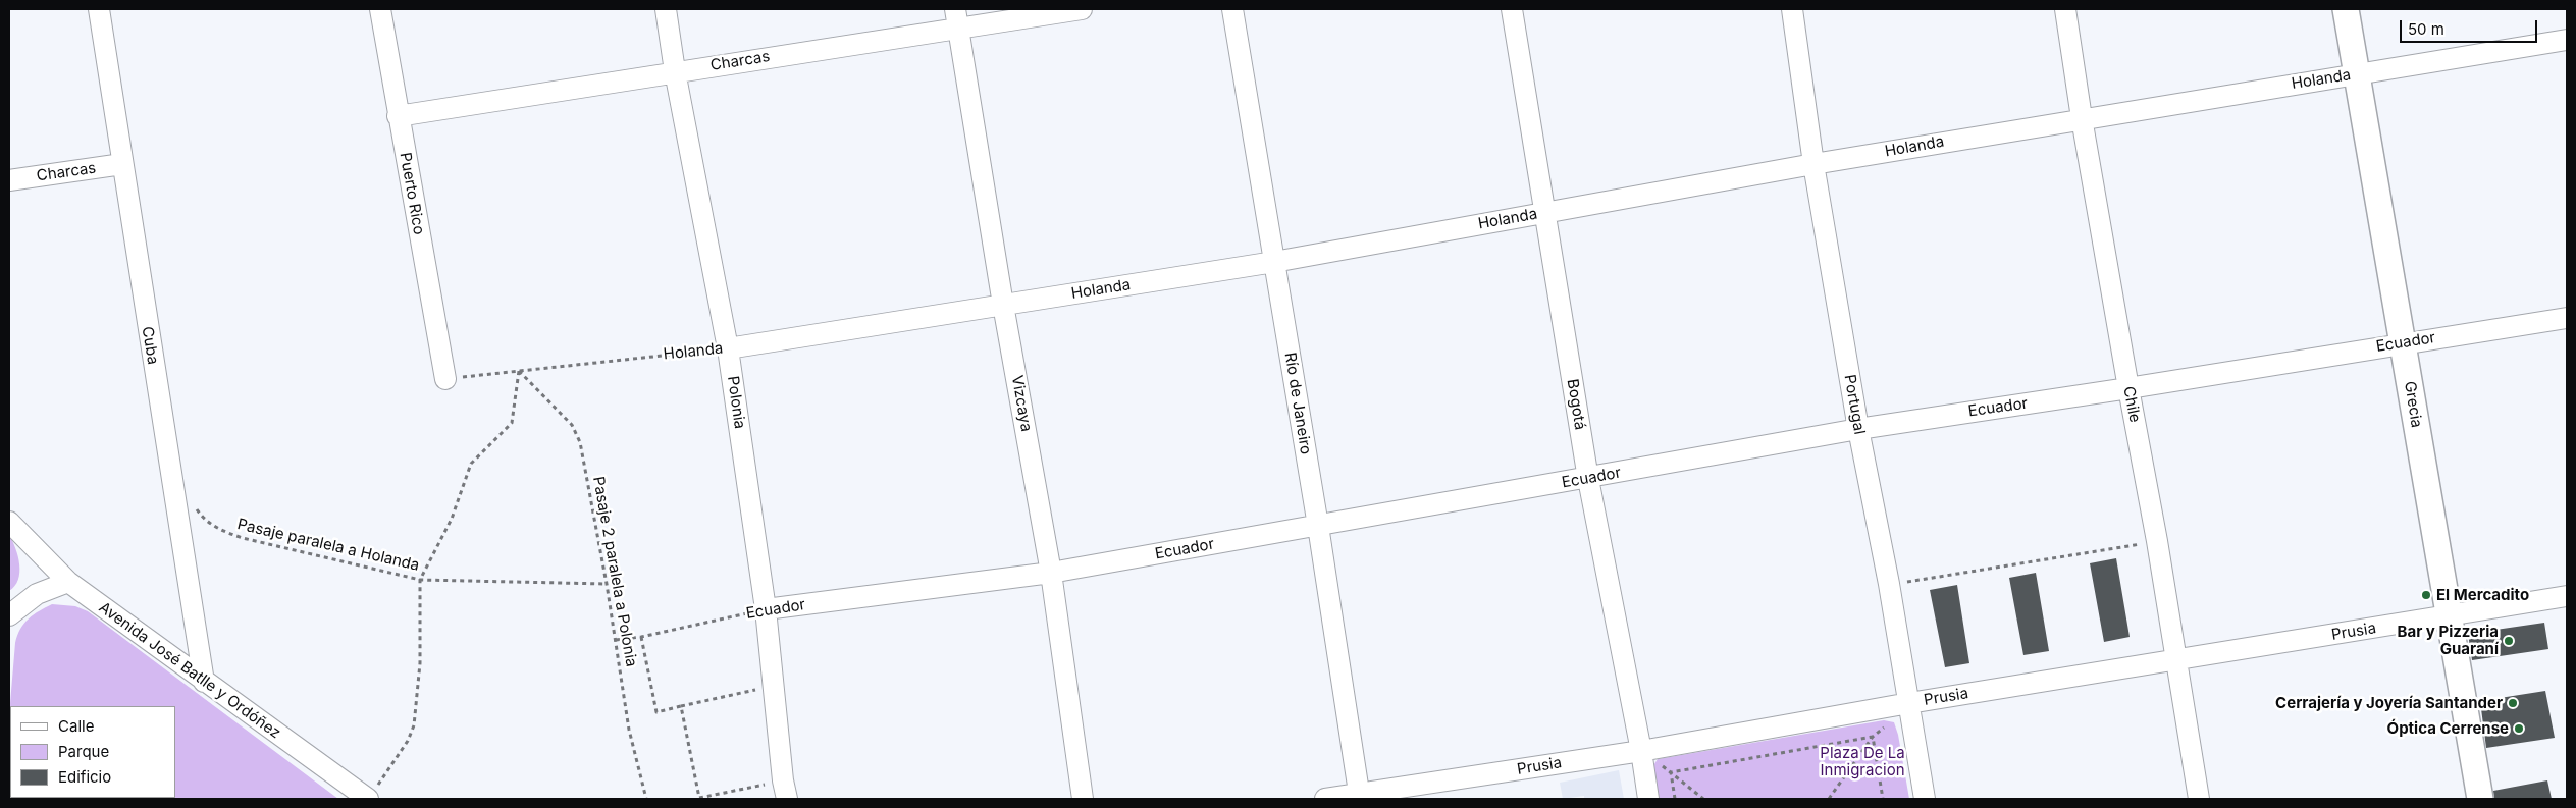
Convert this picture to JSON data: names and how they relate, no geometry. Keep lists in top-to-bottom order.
{
  "streets": {
    "street": [
      "Charcas",
      "Holanda",
      "Puerto Rico",
      "Ecuador",
      "Cuba",
      "Polonia",
      "Vizcaya",
      "Río de Janeiro",
      "Bogotá",
      "Portugal",
      "Chile",
      "Grecia",
      "Prusia",
      "Avenida José Batlle y Ordóñez"
    ],
    "path": ["Pasaje paralela a Holanda", "Pasaje 2 paralela a Polonia"]
  },
  "crossings": [
    ["Charcas", "Puerto Rico"],
    ["Charcas", "Cuba"],
    ["Charcas", "Polonia"],
    ["Charcas", "Vizcaya"],
    ["Holanda", "Puerto Rico"],
    ["Holanda", "Polonia"],
    ["Holanda", "Vizcaya"],
    ["Holanda", "Río de Janeiro"],
    ["Holanda", "Bogotá"],
    ["Holanda", "Portugal"],
    ["Holanda", "Chile"],
    ["Holanda", "Grecia"],
    ["Holanda", "Pasaje 2 paralela a Polonia"],
    ["Ecuador", "Polonia"],
    ["Ecuador", "Vizcaya"],
    ["Ecuador", "Río de Janeiro"],
    ["Ecuador", "Bogotá"],
    ["Ecuador", "Portugal"],
    ["Ecuador", "Chile"],
    ["Ecuador", "Grecia"],
    ["Ecuador", "Pasaje 2 paralela a Polonia"],
    ["Cuba", "Avenida José Batlle y Ordóñez"],
    ["Río de Janeiro", "Prusia"],
    ["Bogotá", "Prusia"],
    ["Portugal", "Prusia"],
    ["Chile", "Prusia"],
    ["Grecia", "Prusia"],
    ["Pasaje paralela a Holanda", "Pasaje 2 paralela a Polonia"]
  ],
  "parks": ["Plaza De La Inmigracion"],
  "places": [
    "El Mercadito",
    "Bar y Pizzeria Guaraní",
    "Cerrajería y Joyería Santander",
    "Óptica Cerrense"
  ],
  "legend": ["Calle", "Parque", "Edificio"],
  "scale_bar": "50 m"
}
